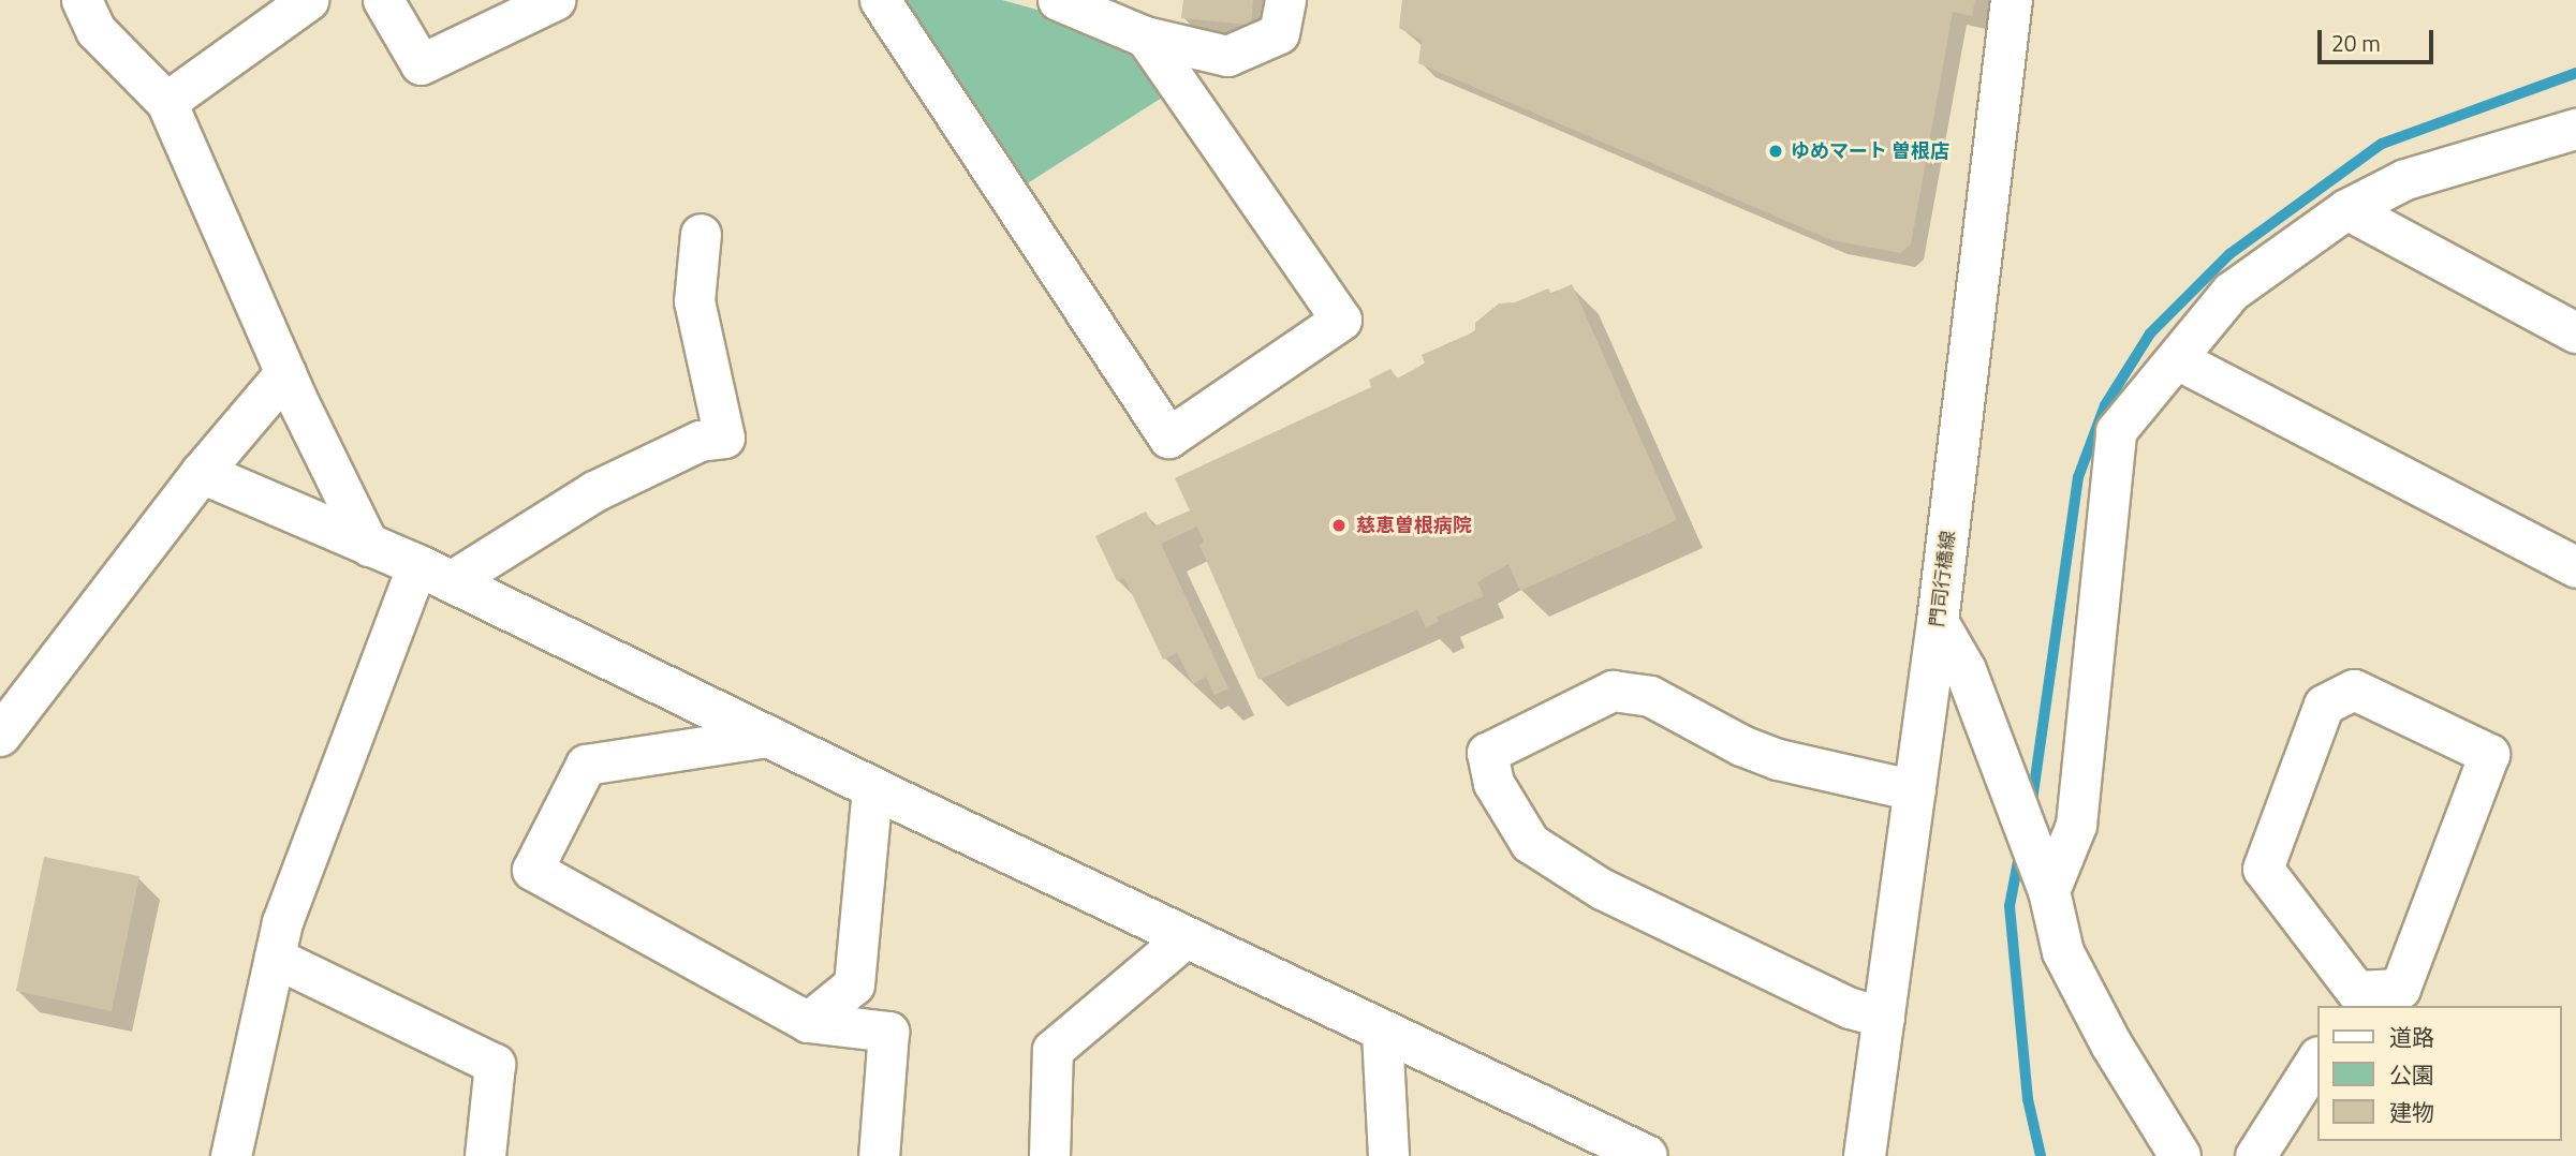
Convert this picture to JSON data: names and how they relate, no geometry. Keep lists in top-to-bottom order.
{
  "streets": {
    "street": ["門司行橋線"]
  },
  "places": ["ゆめマート 曽根店", "慈恵曽根病院"],
  "legend": ["道路", "公園", "建物"],
  "scale_bar": "20 m"
}
